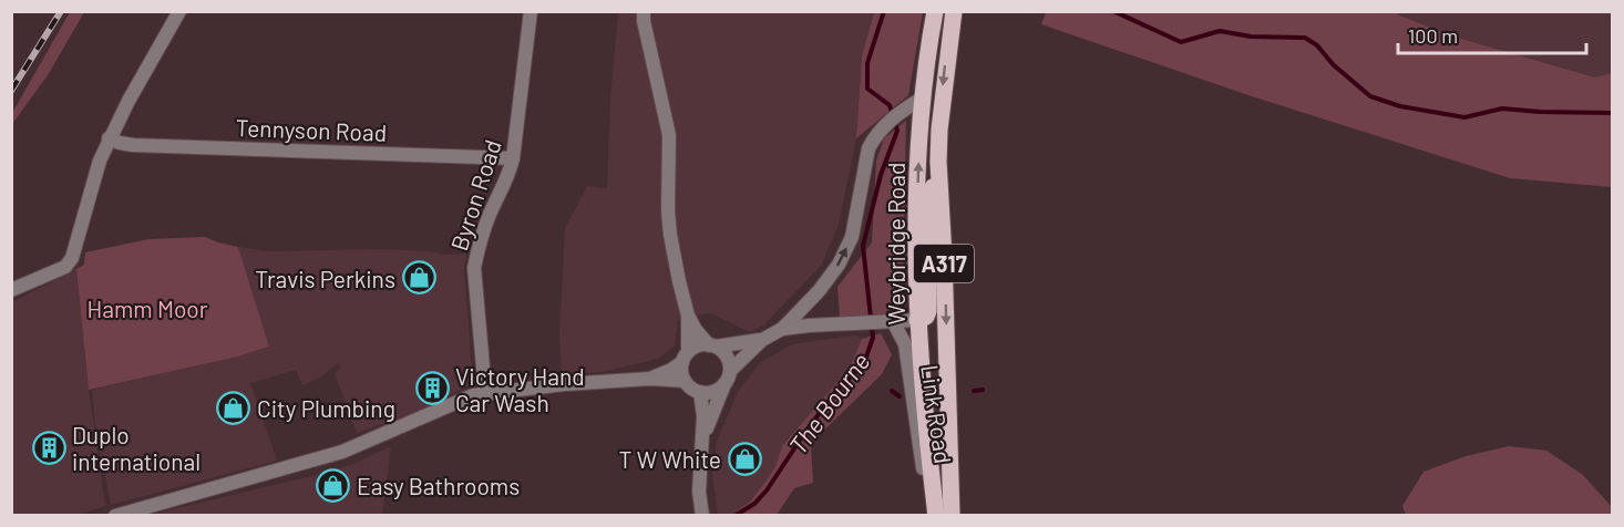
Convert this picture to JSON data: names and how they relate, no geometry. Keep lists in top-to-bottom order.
{
  "streets": {
    "main road": ["Weybridge Road", "A317"],
    "street": ["Tennyson Road", "Byron Road", "Link Road"]
  },
  "crossings": [
    ["Tennyson Road", "Byron Road"],
    ["Weybridge Road", "Link Road"]
  ],
  "water": ["The Bourne"],
  "parks": ["Hamm Moor"],
  "places": {
    "shop": [
      "Travis Perkins",
      "City Plumbing",
      "T W White",
      "Easy Bathrooms"
    ],
    "building": ["Victory Hand Car Wash", "Duplo international"]
  },
  "scale_bar": "100 m"
}
